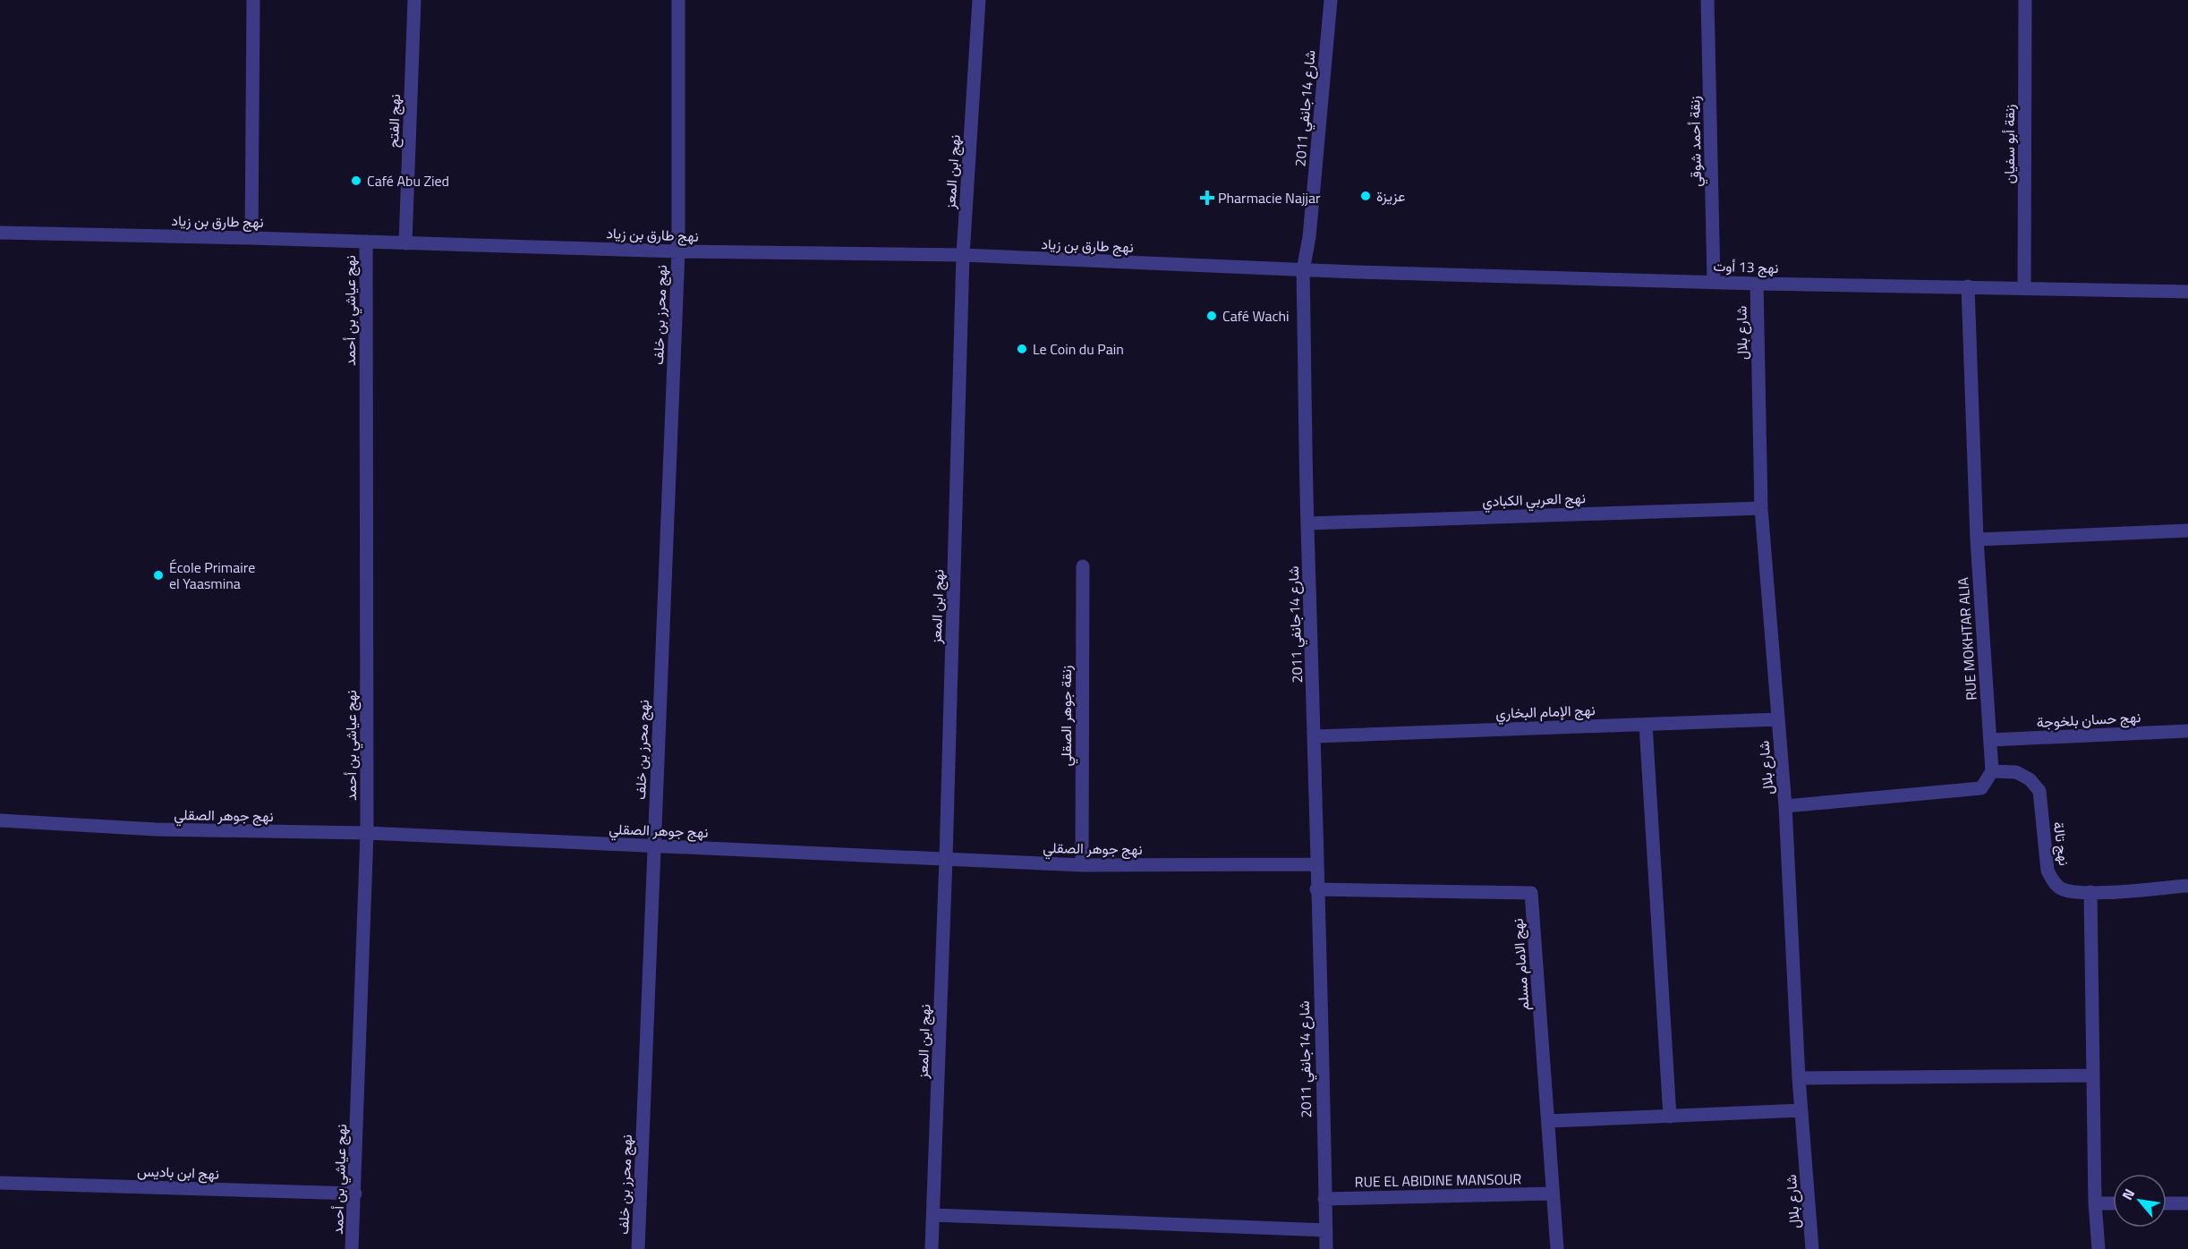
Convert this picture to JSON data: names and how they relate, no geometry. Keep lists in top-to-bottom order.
{
  "streets": {
    "street": [
      "شارع 14جانفي 2011",
      "نهج الفتح",
      "زنقة أحمد شوقي",
      "زنقة أبو سفيان",
      "نهج ابن المعز",
      "نهج طارق بن زياد",
      "نهج 13 أوت",
      "نهج عياشي بن أحمد",
      "نهج محرز بن خلف",
      "شارع بلال",
      "نهج العربي الكبادي",
      "RUE MOKHTAR ALIA",
      "نهج الإمام البخاري",
      "زنقة جوهر الصقلي",
      "نهج حسان بلخوجة",
      "نهج جوهر الصقلي",
      "نهج تالة",
      "نهج الامام مسلم",
      "نهج ابن باديس",
      "RUE EL ABIDINE MANSOUR"
    ]
  },
  "crossings": [
    ["شارع 14جانفي 2011", "نهج طارق بن زياد"],
    ["شارع 14جانفي 2011", "نهج 13 أوت"],
    ["شارع 14جانفي 2011", "نهج العربي الكبادي"],
    ["شارع 14جانفي 2011", "نهج الإمام البخاري"],
    ["شارع 14جانفي 2011", "نهج جوهر الصقلي"],
    ["شارع 14جانفي 2011", "نهج الامام مسلم"],
    ["شارع 14جانفي 2011", "RUE EL ABIDINE MANSOUR"],
    ["نهج الفتح", "نهج طارق بن زياد"],
    ["زنقة أحمد شوقي", "نهج 13 أوت"],
    ["زنقة أبو سفيان", "نهج 13 أوت"],
    ["نهج ابن المعز", "نهج طارق بن زياد"],
    ["نهج ابن المعز", "نهج جوهر الصقلي"],
    ["نهج طارق بن زياد", "نهج 13 أوت"],
    ["نهج طارق بن زياد", "نهج عياشي بن أحمد"],
    ["نهج طارق بن زياد", "نهج محرز بن خلف"],
    ["نهج 13 أوت", "شارع بلال"],
    ["نهج 13 أوت", "RUE MOKHTAR ALIA"],
    ["نهج عياشي بن أحمد", "نهج جوهر الصقلي"],
    ["نهج عياشي بن أحمد", "نهج ابن باديس"],
    ["نهج محرز بن خلف", "نهج جوهر الصقلي"],
    ["شارع بلال", "نهج العربي الكبادي"],
    ["شارع بلال", "نهج الإمام البخاري"],
    ["RUE MOKHTAR ALIA", "نهج حسان بلخوجة"],
    ["RUE MOKHTAR ALIA", "نهج تالة"],
    ["زنقة جوهر الصقلي", "نهج جوهر الصقلي"],
    ["نهج الامام مسلم", "RUE EL ABIDINE MANSOUR"]
  ],
  "places": {
    "other": [
      "Café Abu Zied",
      "عزيزة",
      "Café Wachi",
      "Le Coin du Pain",
      "École Primaire el Yaasmina"
    ],
    "health": ["Pharmacie Najjar"]
  },
  "north": "top left"
}
